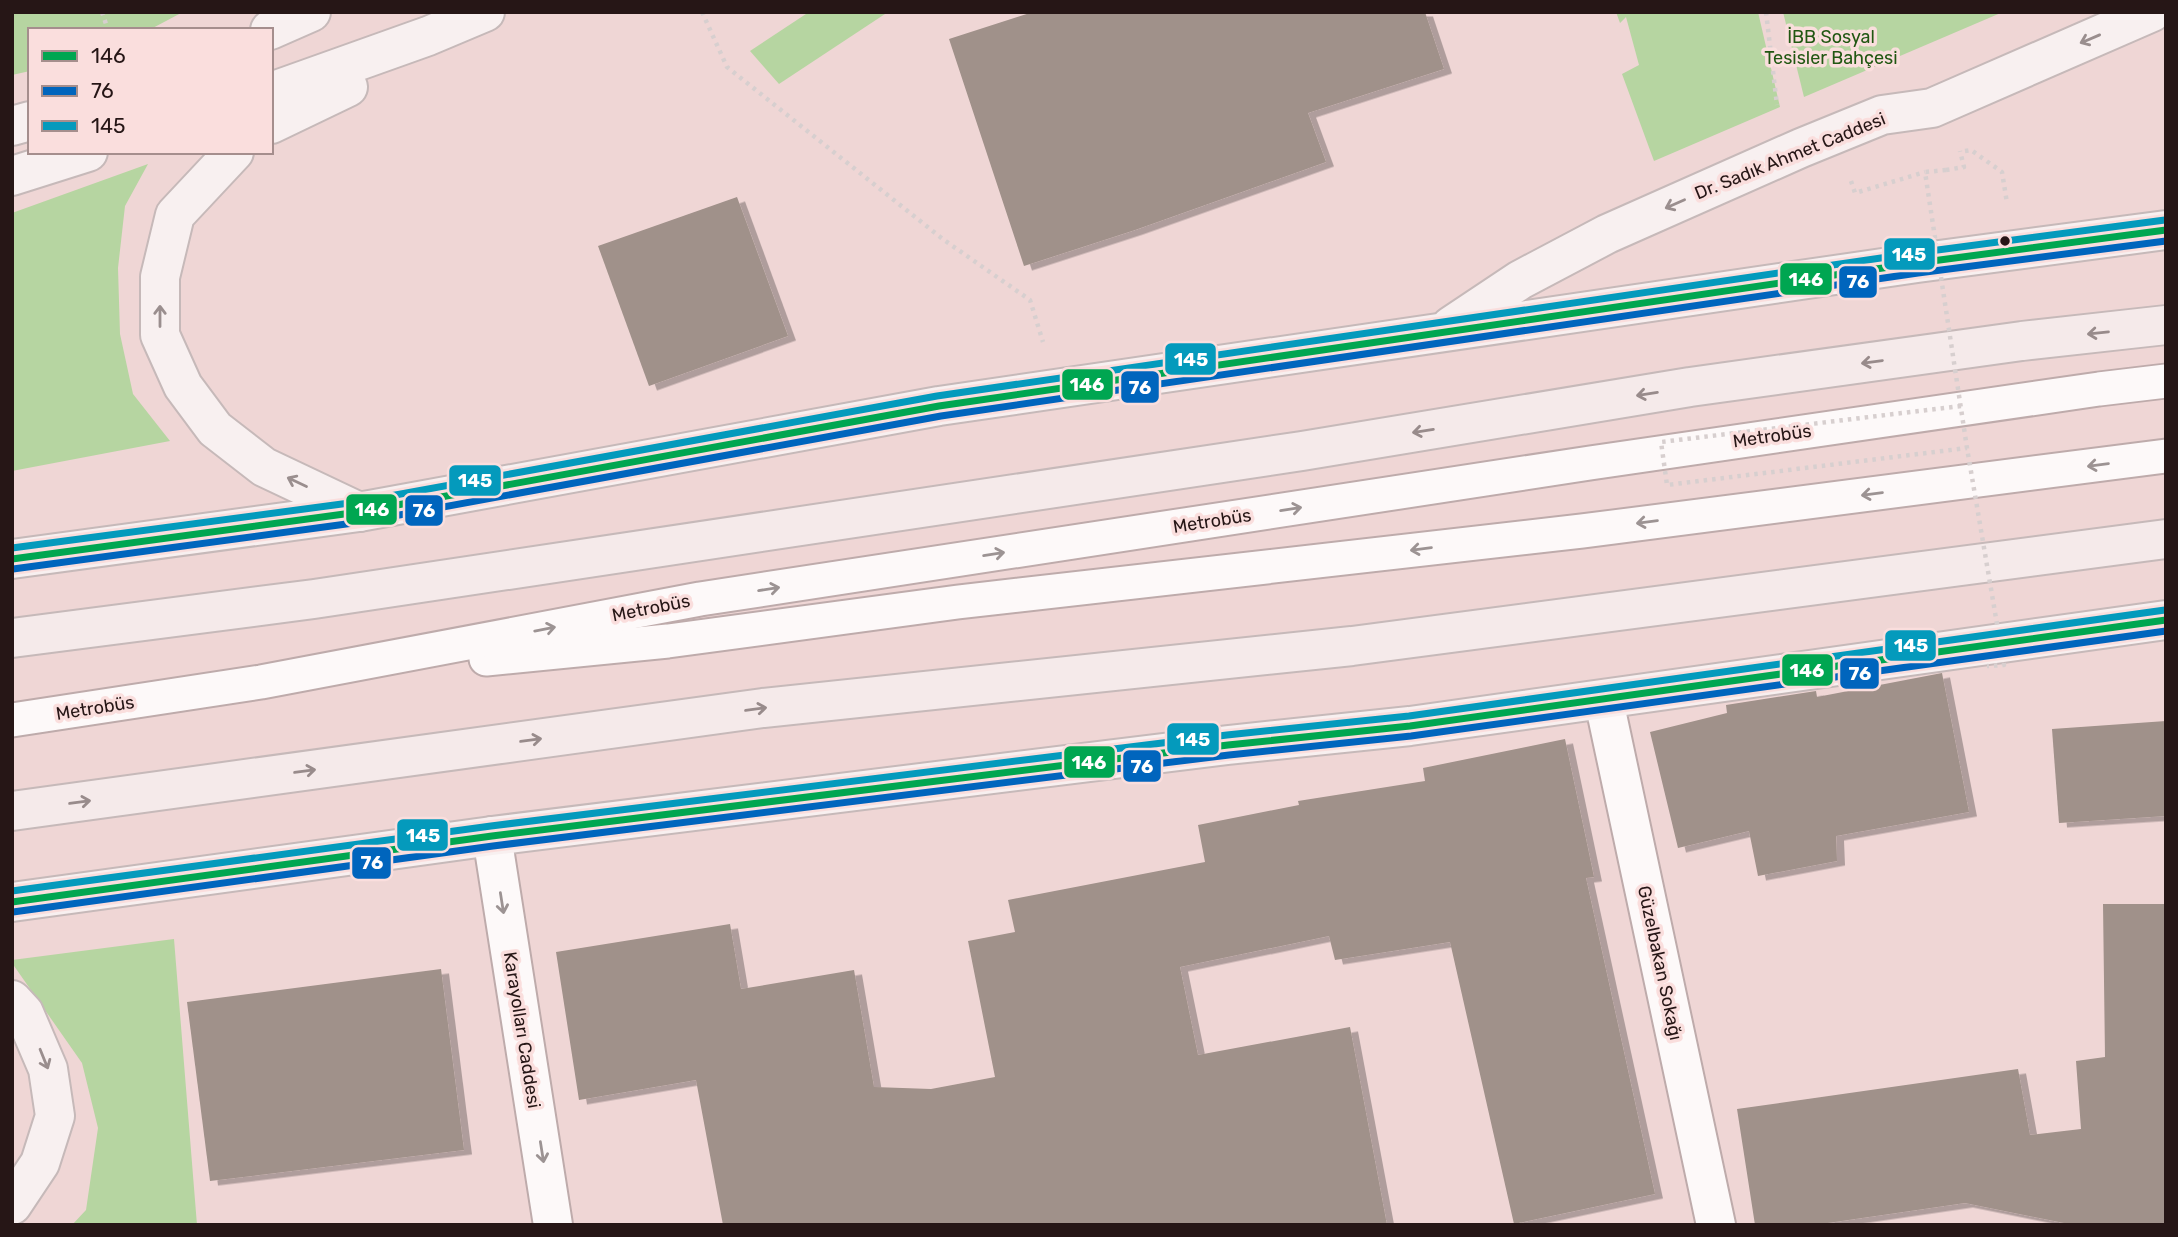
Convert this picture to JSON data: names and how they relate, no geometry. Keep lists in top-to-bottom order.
{
  "streets": {
    "main road": ["Dr. Sadık Ahmet Caddesi"],
    "street": ["Güzelbakan Sokağı", "Karayolları Caddesi"],
    "lane": ["Metrobüs"]
  },
  "one_way": ["Karayolları Caddesi"],
  "parks": ["İBB Sosyal Tesisler Bahçesi"],
  "lines": ["transit line 145", "transit line 146", "transit line 76"],
  "legend": ["146", "76", "145"]
}
